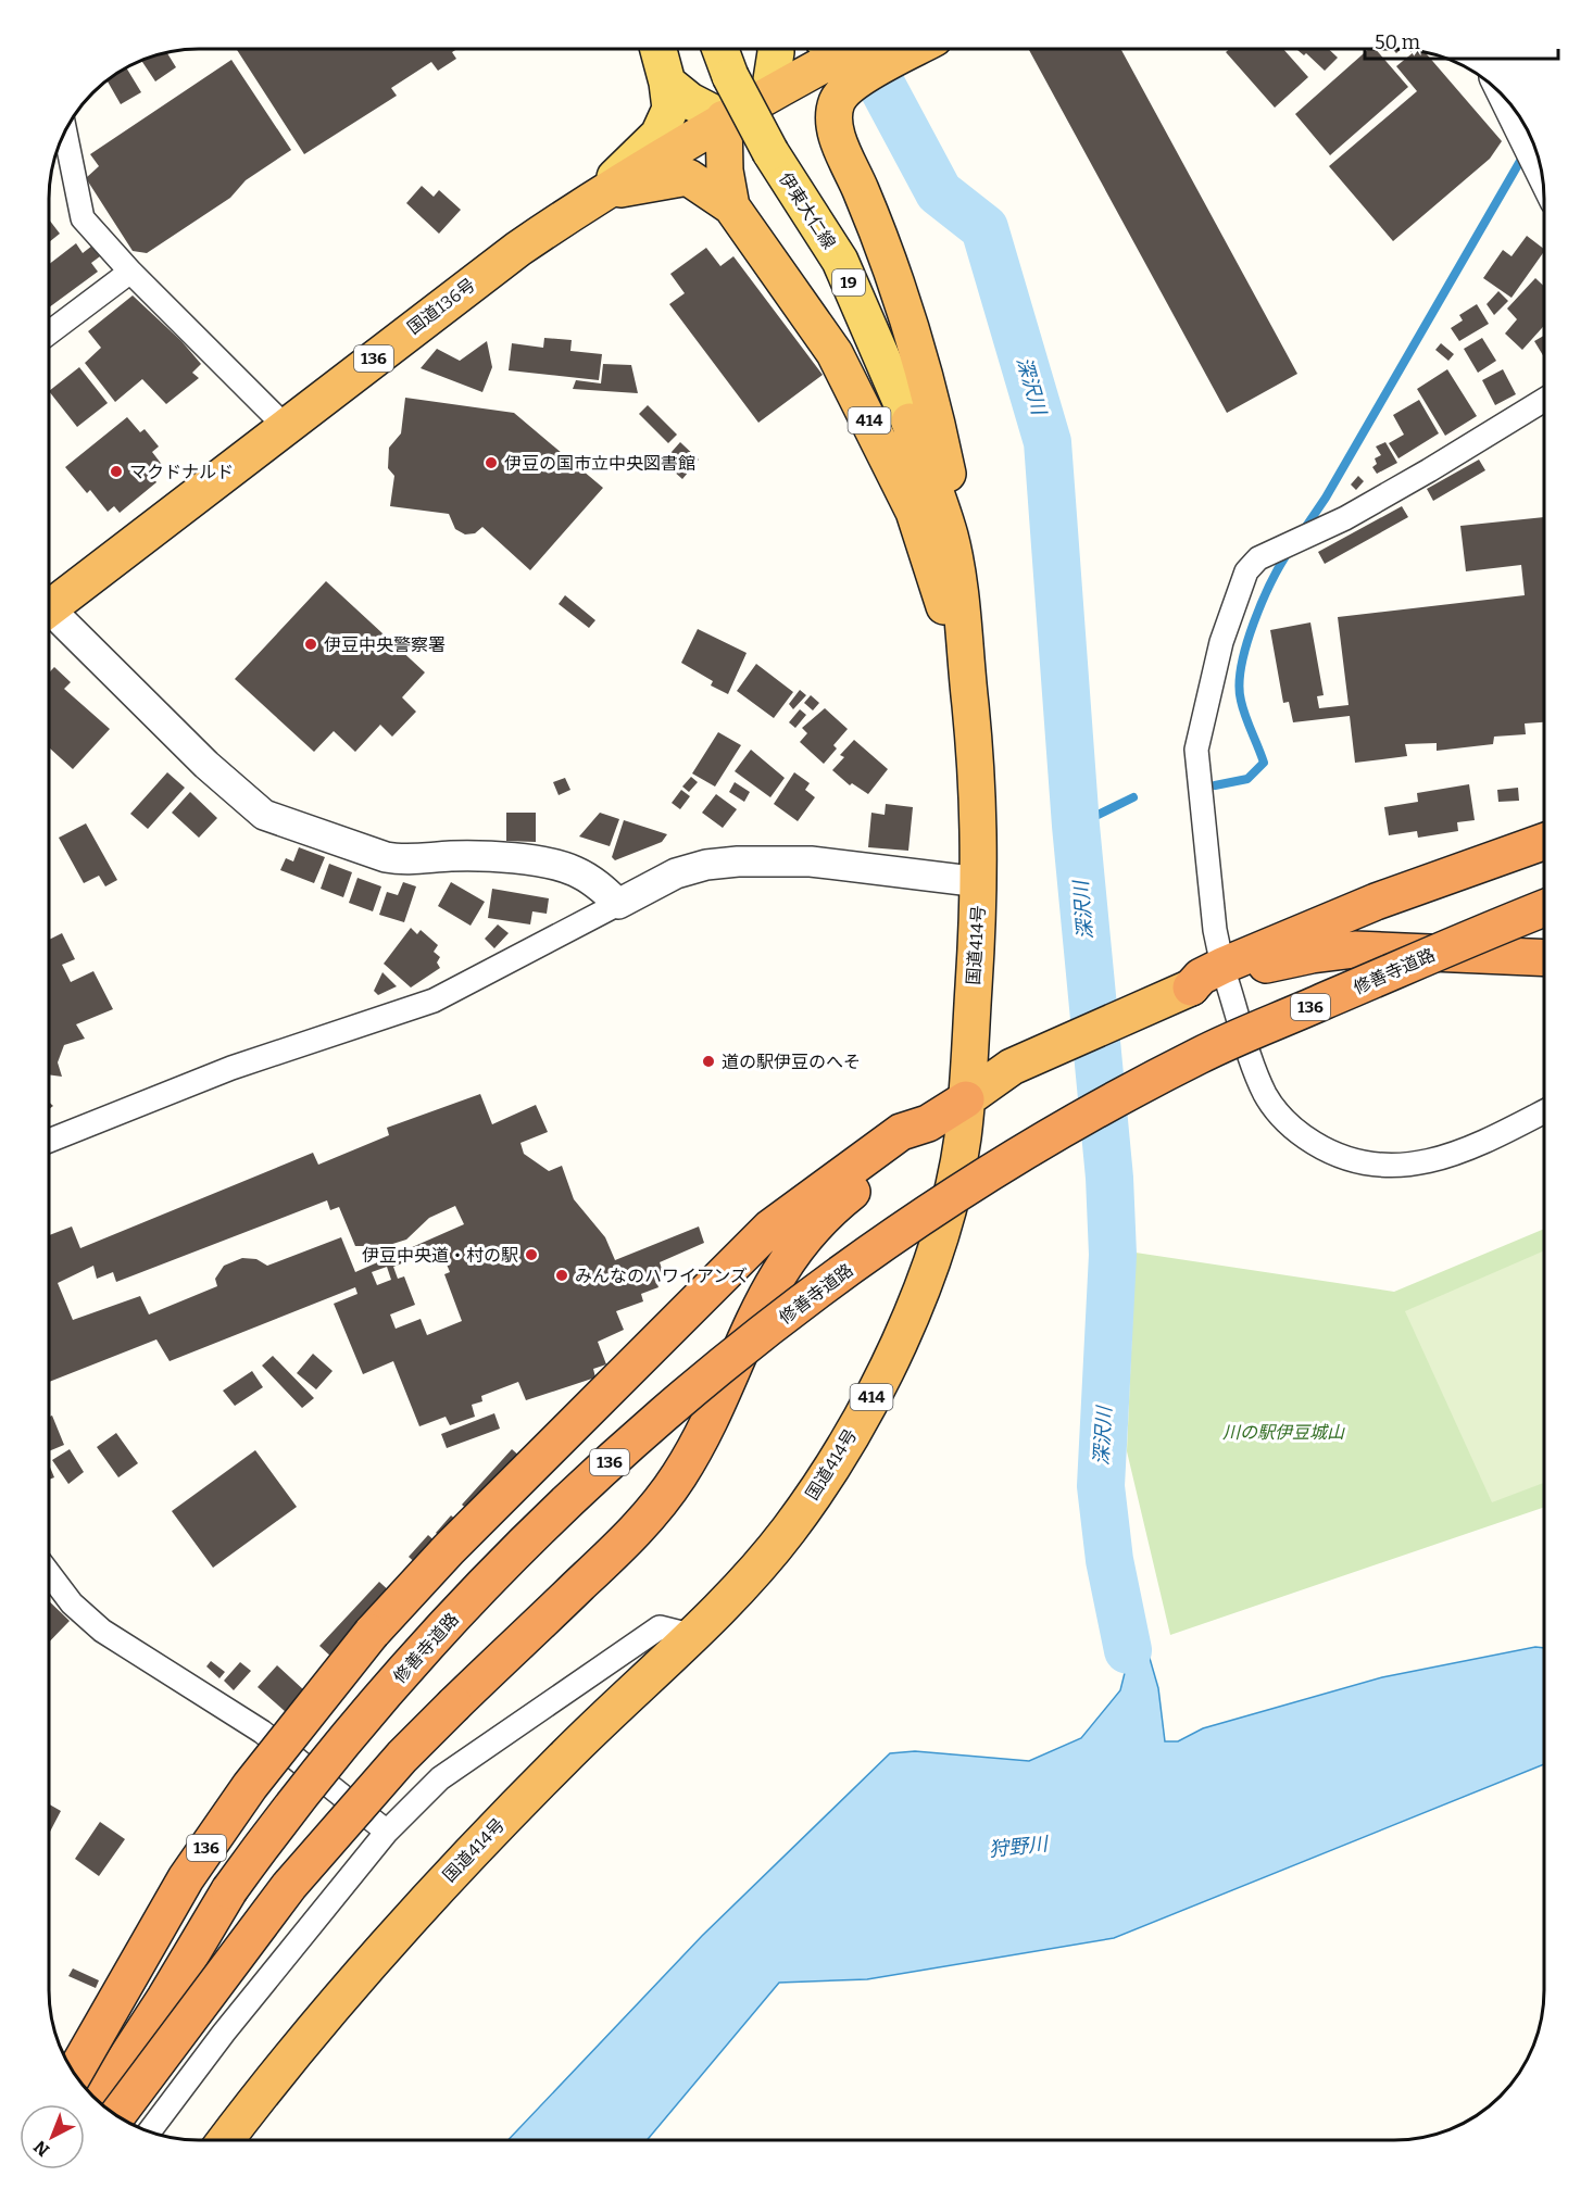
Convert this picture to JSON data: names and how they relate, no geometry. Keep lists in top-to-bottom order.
{
  "streets": {
    "highway": [
      "国道136号",
      "136",
      "414",
      "国道414号",
      "修善寺道路"
    ],
    "main road": ["伊東大仁線", "19"]
  },
  "crossings": [
    ["伊東大仁線", "国道414号"],
    ["国道136号", "414"],
    ["414", "国道414号"]
  ],
  "water": ["深沢川", "狩野川"],
  "parks": ["川の駅伊豆城山"],
  "places": [
    "伊豆の国市立中央図書館",
    "マクドナルド",
    "伊豆中央警察署",
    "道の駅伊豆のへそ",
    "伊豆中央道・村の駅",
    "みんなのハワイアンズ"
  ],
  "scale_bar": "50 m",
  "north": "bottom left"
}
